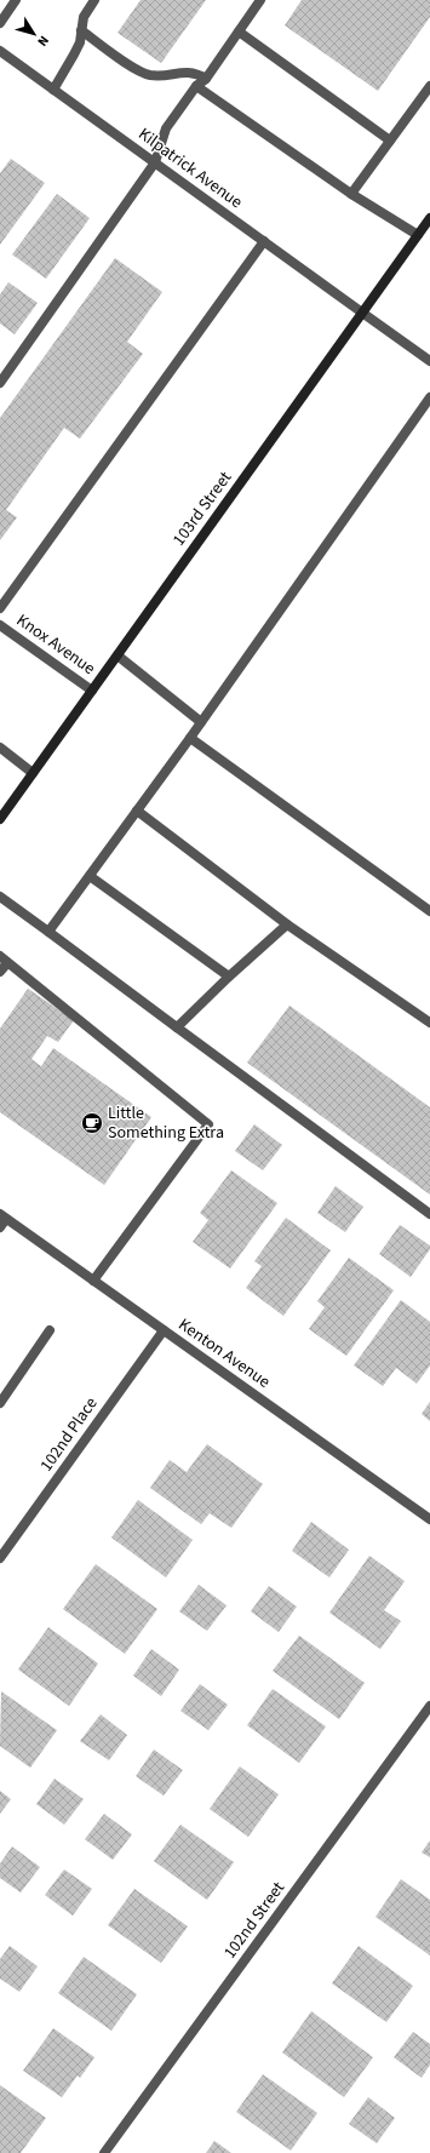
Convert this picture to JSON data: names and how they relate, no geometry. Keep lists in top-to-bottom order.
{
  "streets": {
    "main road": ["103rd Street"],
    "street": [
      "Kilpatrick Avenue",
      "Knox Avenue",
      "Kenton Avenue",
      "102nd Place",
      "102nd Street"
    ]
  },
  "crossings": [
    ["Kilpatrick Avenue", "103rd Street"],
    ["103rd Street", "Knox Avenue"],
    ["Kenton Avenue", "102nd Place"]
  ],
  "places": {
    "cafe": ["Little Something Extra"]
  },
  "north": "bottom right"
}
